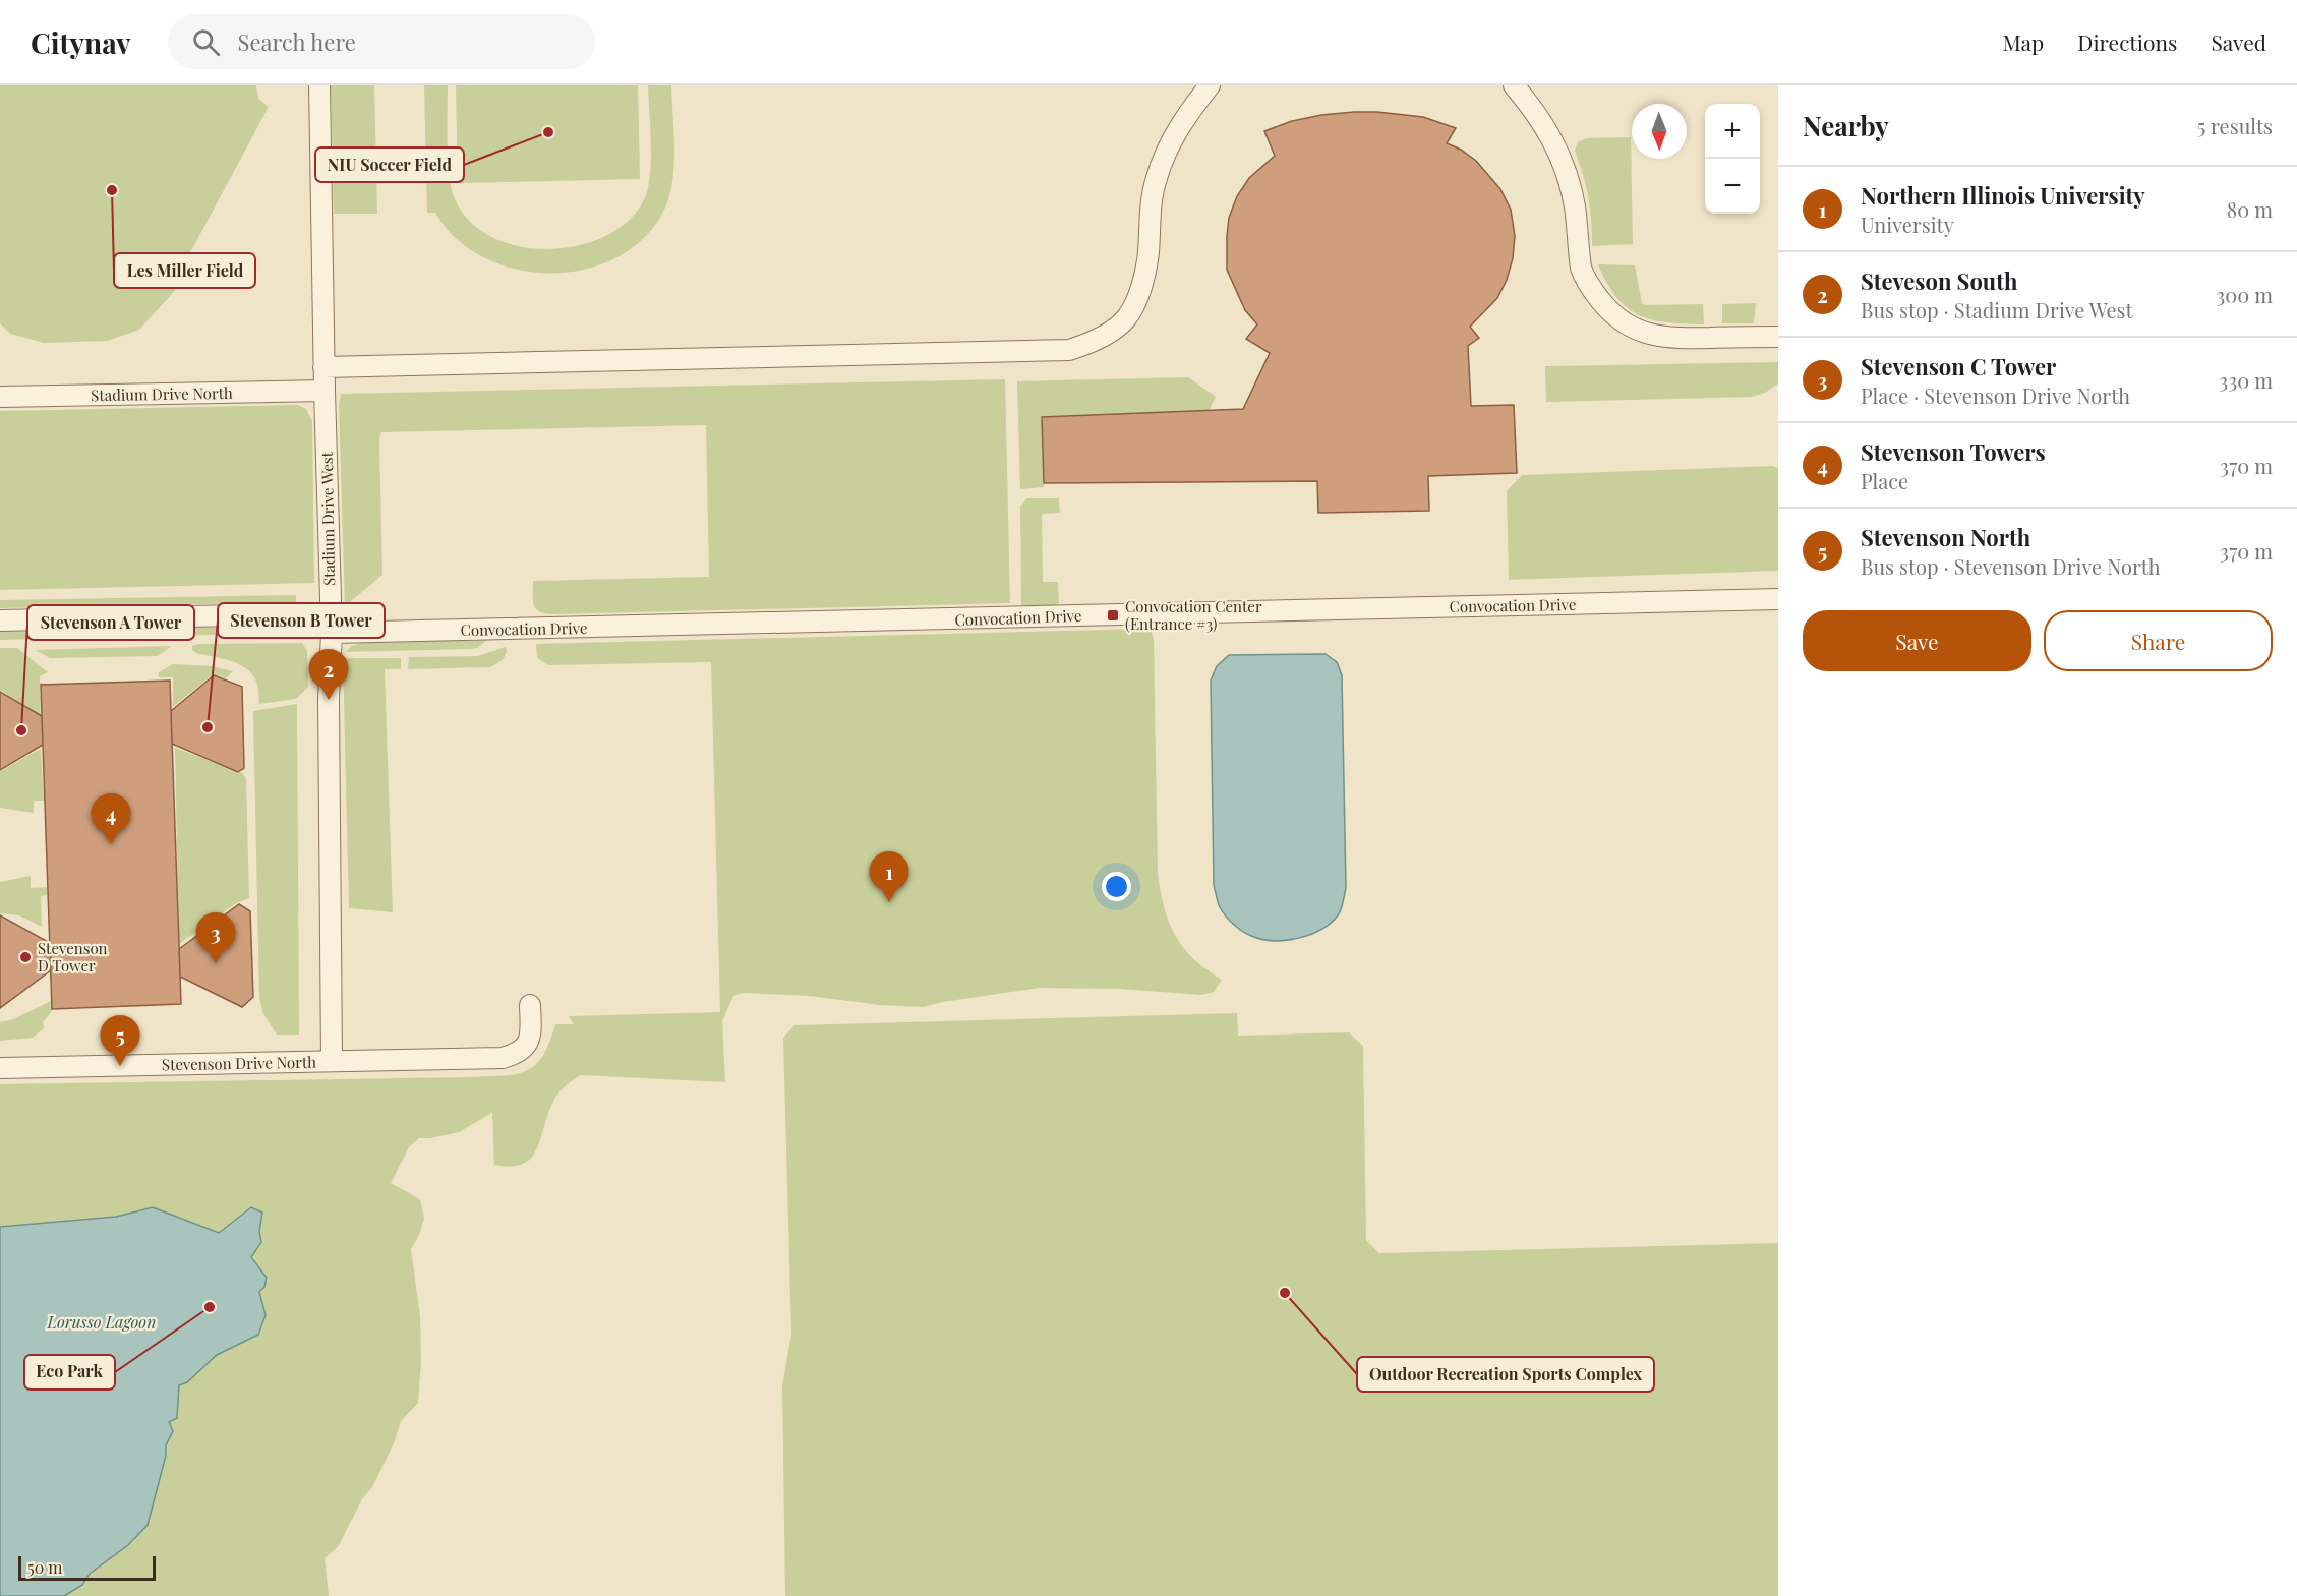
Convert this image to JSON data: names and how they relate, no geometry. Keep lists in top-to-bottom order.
{
  "streets": {
    "street": [
      "Stadium Drive North",
      "Stadium Drive West",
      "Convocation Drive",
      "Stevenson Drive North"
    ]
  },
  "crossings": [
    ["Stadium Drive North", "Stadium Drive West"],
    ["Stadium Drive West", "Convocation Drive"],
    ["Stadium Drive West", "Stevenson Drive North"]
  ],
  "water": ["Lorusso Lagoon"],
  "places": {
    "other": [
      "NIU Soccer Field",
      "Les Miller Field",
      "Stevenson B Tower",
      "Stevenson A Tower",
      "Stevenson D Tower",
      "Outdoor Recreation Sports Complex",
      "Eco Park"
    ],
    "transit": ["Convocation Center (Entrance #3)"]
  },
  "scale_bar": "50 m",
  "north": "bottom",
  "page": {
    "header": "Citynav",
    "search": "Search here",
    "nav": ["Map", "Directions", "Saved"],
    "heading": ["Nearby", "5 results"],
    "map_buttons": ["+", "−"],
    "list": [
      {
        "mark": "1",
        "name": "Northern Illinois University",
        "note": "University",
        "value": "80 m"
      },
      {
        "mark": "2",
        "name": "Steveson South",
        "note": "Bus stop · Stadium Drive West",
        "value": "300 m"
      },
      {
        "mark": "3",
        "name": "Stevenson C Tower",
        "note": "Place · Stevenson Drive North",
        "value": "330 m"
      },
      {
        "mark": "4",
        "name": "Stevenson Towers",
        "note": "Place",
        "value": "370 m"
      },
      {
        "mark": "5",
        "name": "Stevenson North",
        "note": "Bus stop · Stevenson Drive North",
        "value": "370 m"
      }
    ],
    "buttons": ["Save", "Share"],
    "pins": [
      "2",
      "4",
      "1",
      "3",
      "5"
    ],
    "scale": "50 m"
  }
}
